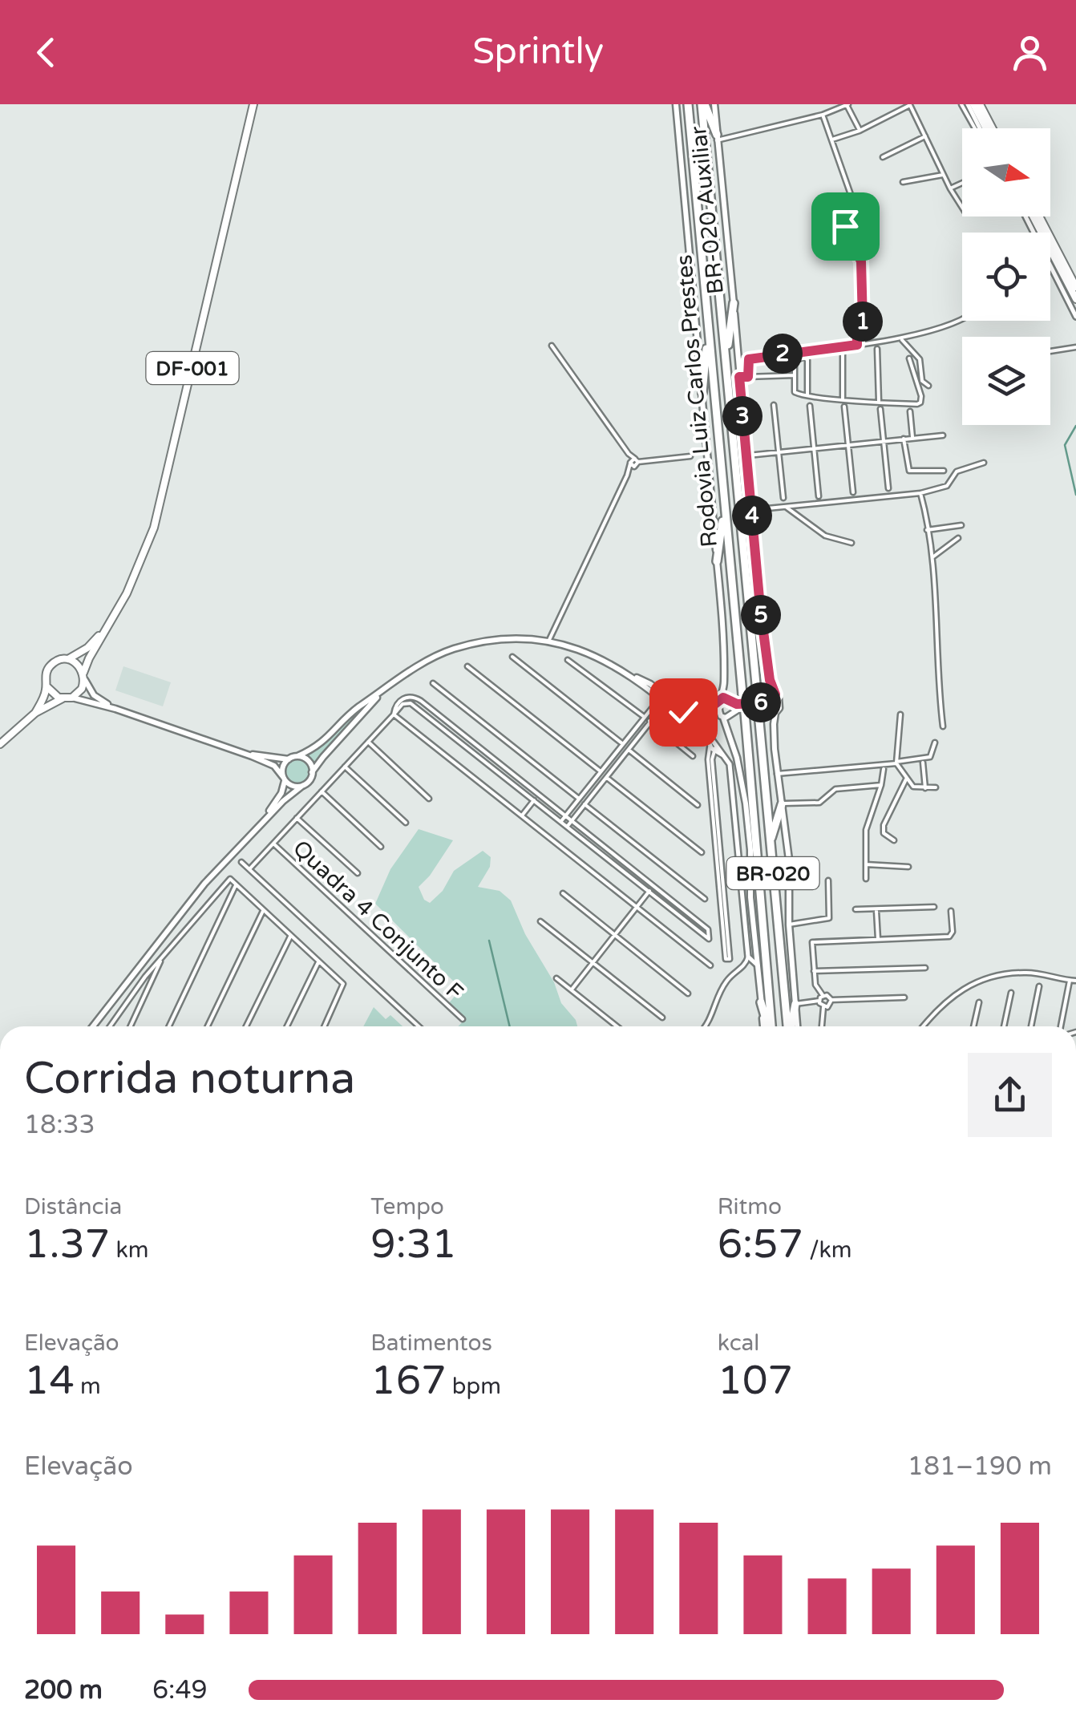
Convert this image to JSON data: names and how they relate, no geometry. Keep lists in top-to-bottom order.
{
  "streets": {
    "highway": ["Rodovia Luiz Carlos Prestes", "BR-020"],
    "main road": ["BR-020 Auxiliar", "DF-001"],
    "street": ["Quadra 4 Conjunto F"]
  },
  "crossings": [
    ["Rodovia Luiz Carlos Prestes", "BR-020"]
  ],
  "north": "right",
  "page": {
    "header": "Sprintly",
    "pins": [
      "1",
      "2",
      "3",
      "4",
      "5",
      "6"
    ],
    "heading": ["Corrida noturna", "18:33"],
    "stats": [
      ["Distância", "1.37 km"],
      ["Tempo", "9:31"],
      ["Ritmo", "6:57 /km"],
      ["Elevação", "14 m"],
      ["Batimentos", "167 bpm"],
      ["kcal", "107"]
    ],
    "chart": ["Elevação", "181–190 m"],
    "list": [
      {
        "name": "200 m",
        "note": "6:49"
      }
    ]
  }
}
